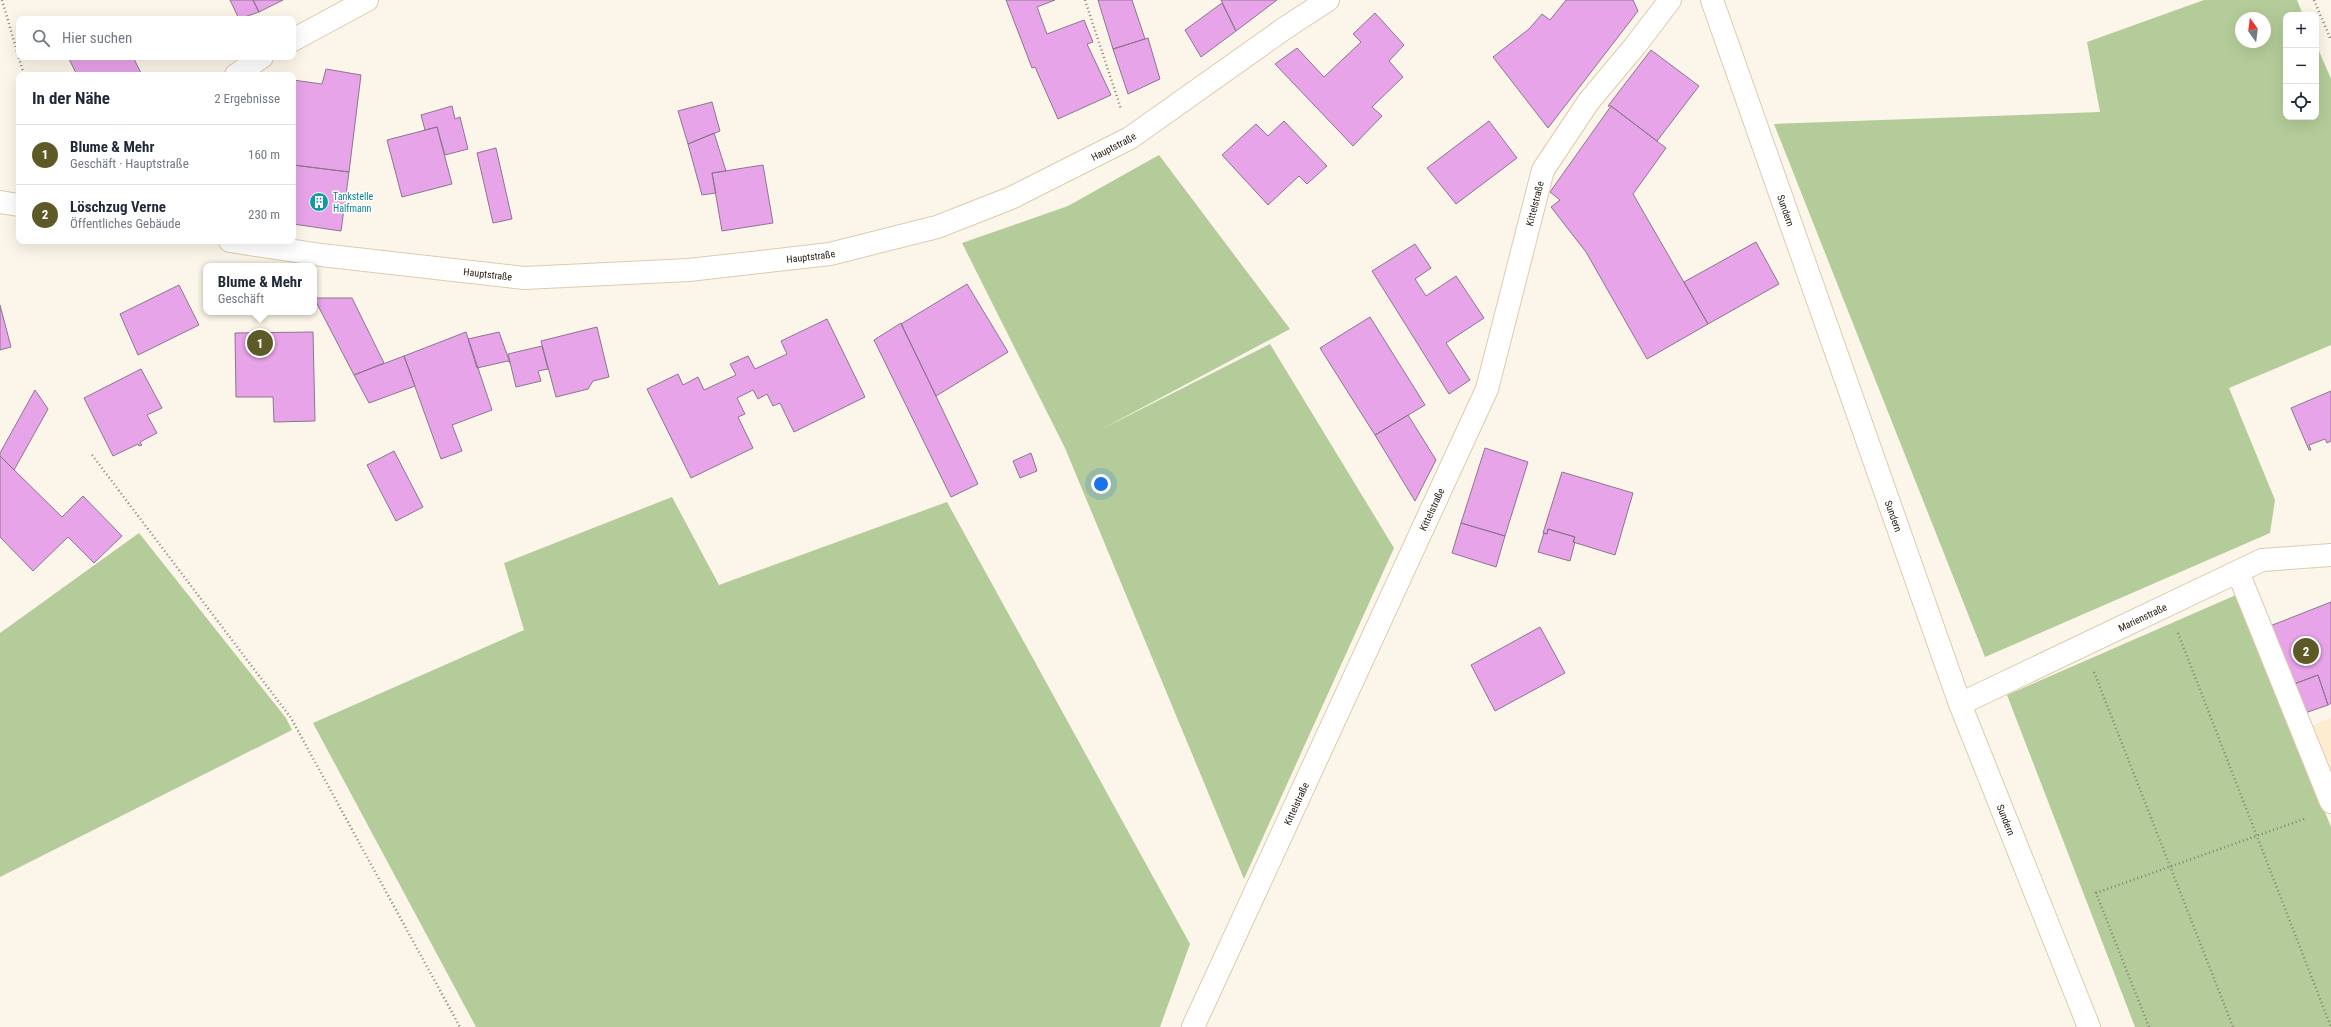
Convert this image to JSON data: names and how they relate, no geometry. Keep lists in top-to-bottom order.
{
  "streets": {
    "street": [
      "Hauptstraße",
      "Kittelstraße",
      "Sundern",
      "Marienstraße"
    ]
  },
  "crossings": [
    ["Sundern", "Marienstraße"]
  ],
  "places": {
    "building": ["Tankstelle Halfmann"]
  },
  "north": "top",
  "page": {
    "map_buttons": ["+", "−"],
    "search": "Hier suchen",
    "heading": ["In der Nähe", "2 Ergebnisse"],
    "list": [
      {
        "mark": "1",
        "name": "Blume & Mehr",
        "note": "Geschäft · Hauptstraße",
        "value": "160 m"
      },
      {
        "mark": "2",
        "name": "Löschzug Verne",
        "note": "Öffentliches Gebäude",
        "value": "230 m"
      }
    ],
    "popup": ["Blume & Mehr", "Geschäft"],
    "pins": ["1", "2"]
  }
}
